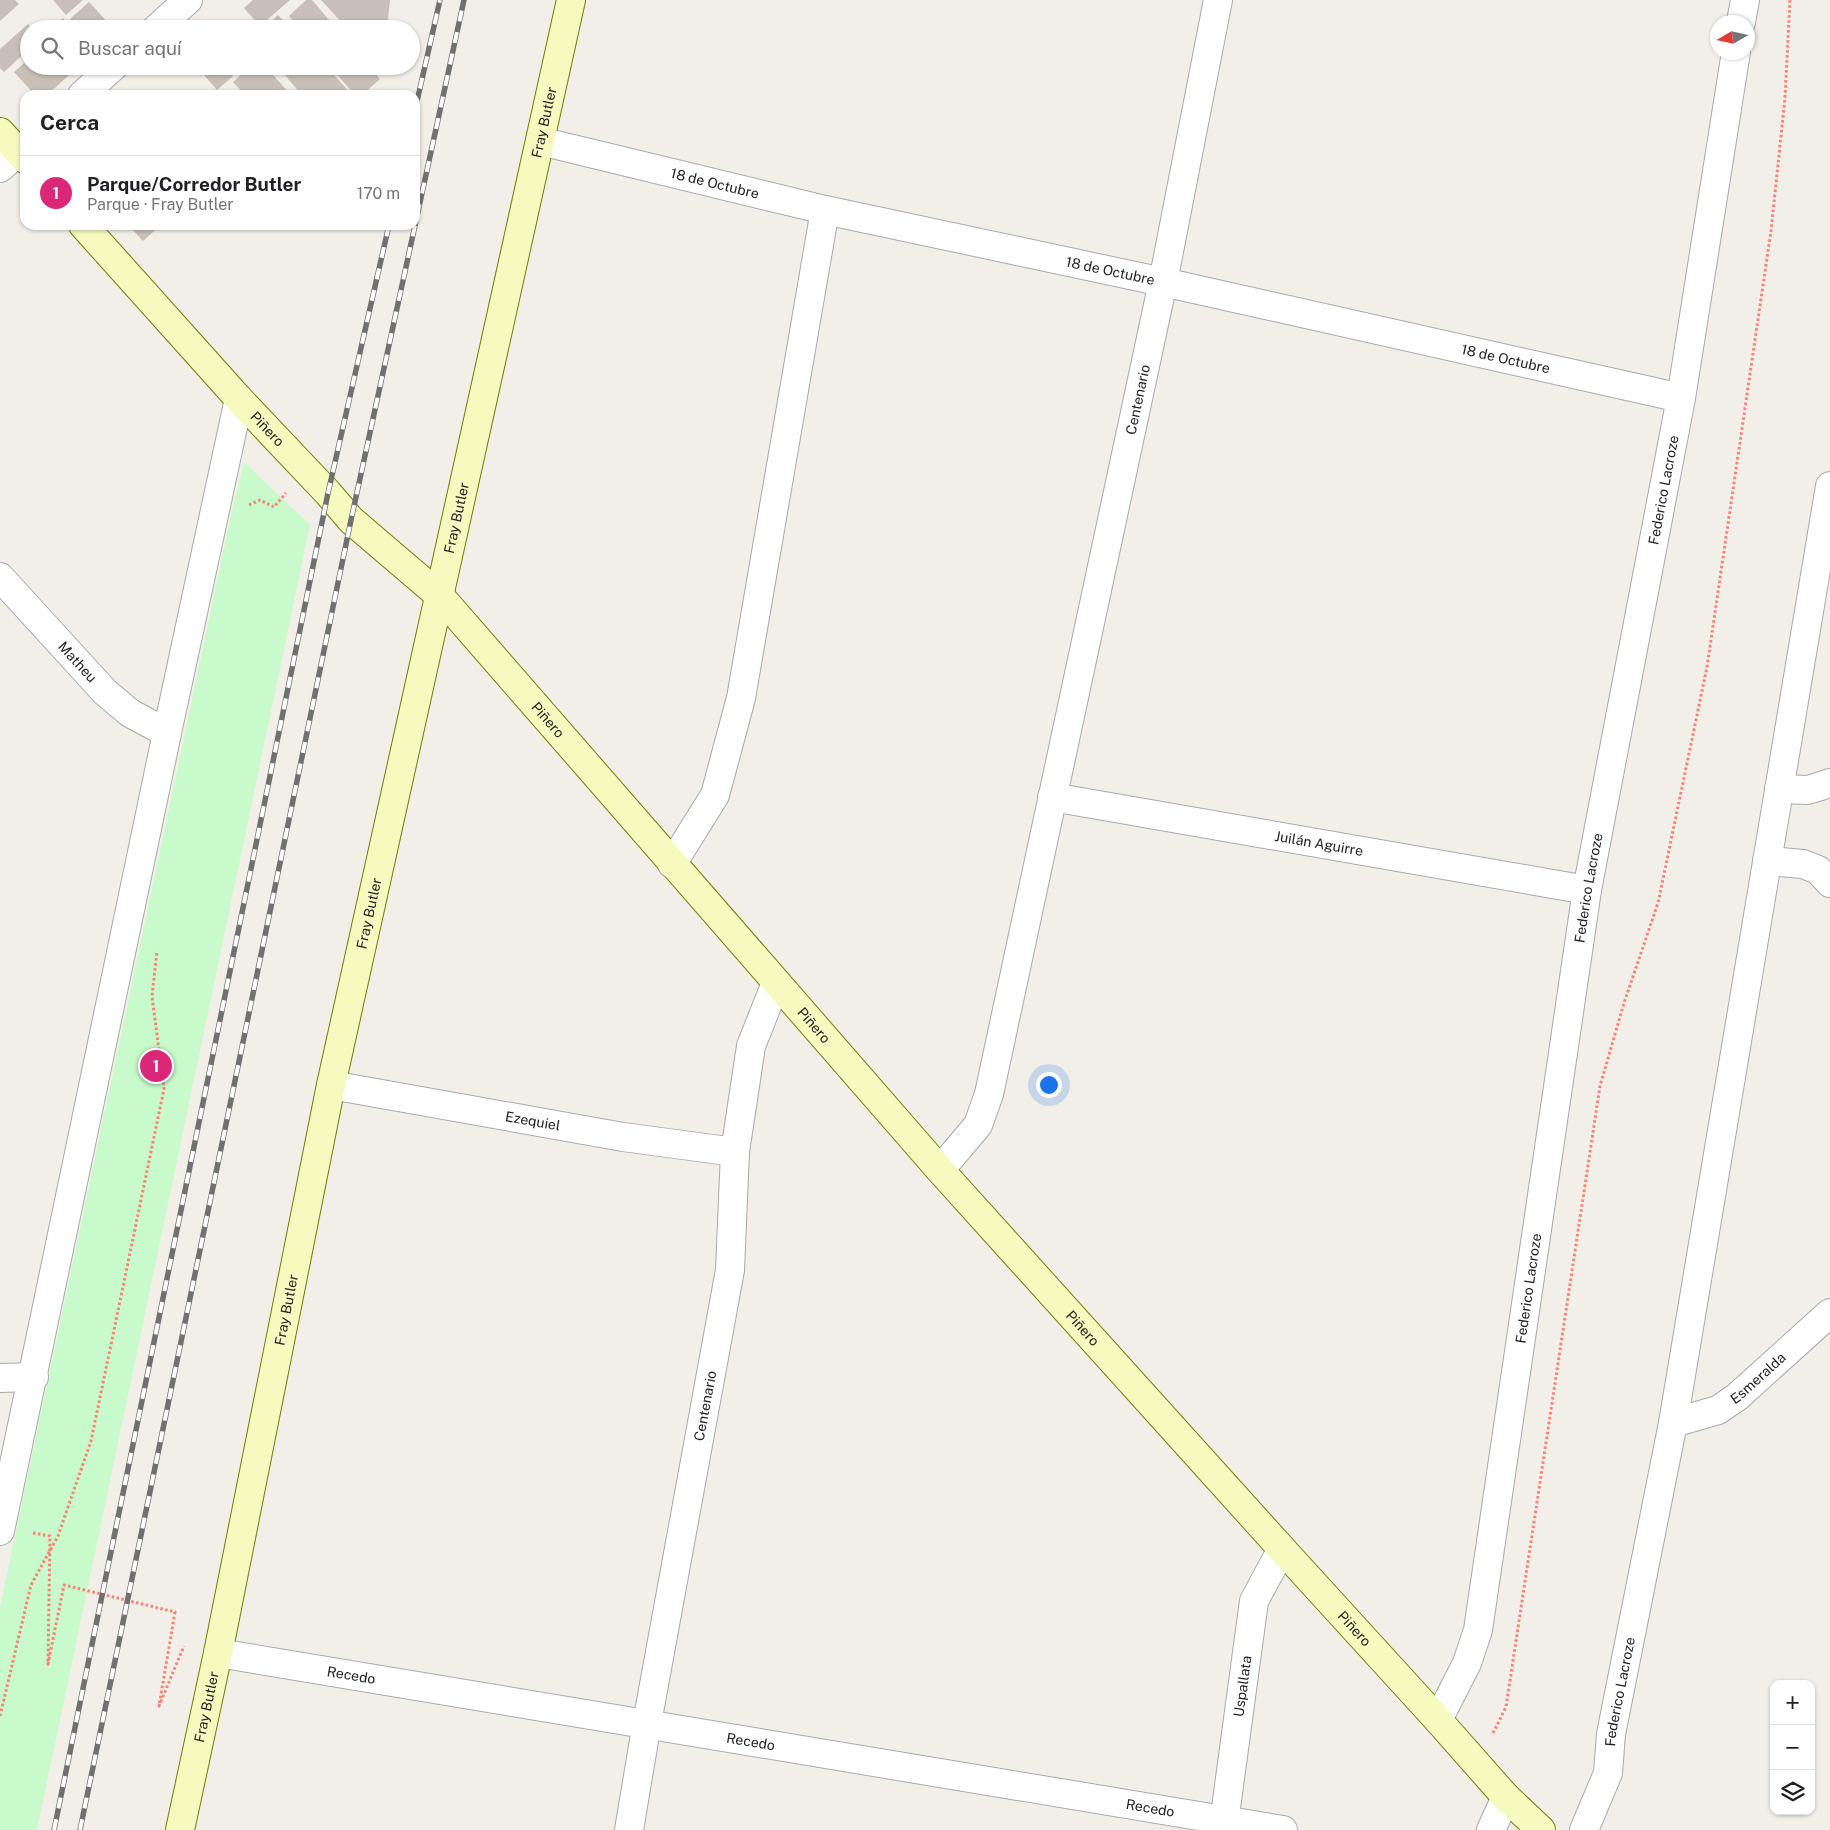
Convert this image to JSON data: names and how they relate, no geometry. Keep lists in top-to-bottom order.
{
  "streets": {
    "street": [
      "Fray Butler",
      "18 de Octubre",
      "Centenario",
      "Piñero",
      "Federico Lacroze",
      "Matheu",
      "Juilán Aguirre",
      "Ezequiel",
      "Esmeralda",
      "Recedo",
      "Uspallata"
    ]
  },
  "crossings": [
    ["Fray Butler", "18 de Octubre"],
    ["Fray Butler", "Piñero"],
    ["Fray Butler", "Ezequiel"],
    ["Fray Butler", "Recedo"],
    ["18 de Octubre", "Centenario"],
    ["18 de Octubre", "Federico Lacroze"],
    ["Centenario", "Piñero"],
    ["Centenario", "Juilán Aguirre"],
    ["Centenario", "Ezequiel"],
    ["Centenario", "Recedo"],
    ["Piñero", "Federico Lacroze"],
    ["Piñero", "Uspallata"],
    ["Federico Lacroze", "Juilán Aguirre"],
    ["Federico Lacroze", "Esmeralda"],
    ["Recedo", "Uspallata"]
  ],
  "north": "left",
  "page": {
    "search": "Buscar aquí",
    "heading": "Cerca",
    "list": [
      {
        "mark": "1",
        "name": "Parque/Corredor Butler",
        "note": "Parque · Fray Butler",
        "value": "170 m"
      }
    ],
    "pins": "1",
    "map_buttons": ["+", "−"]
  }
}
